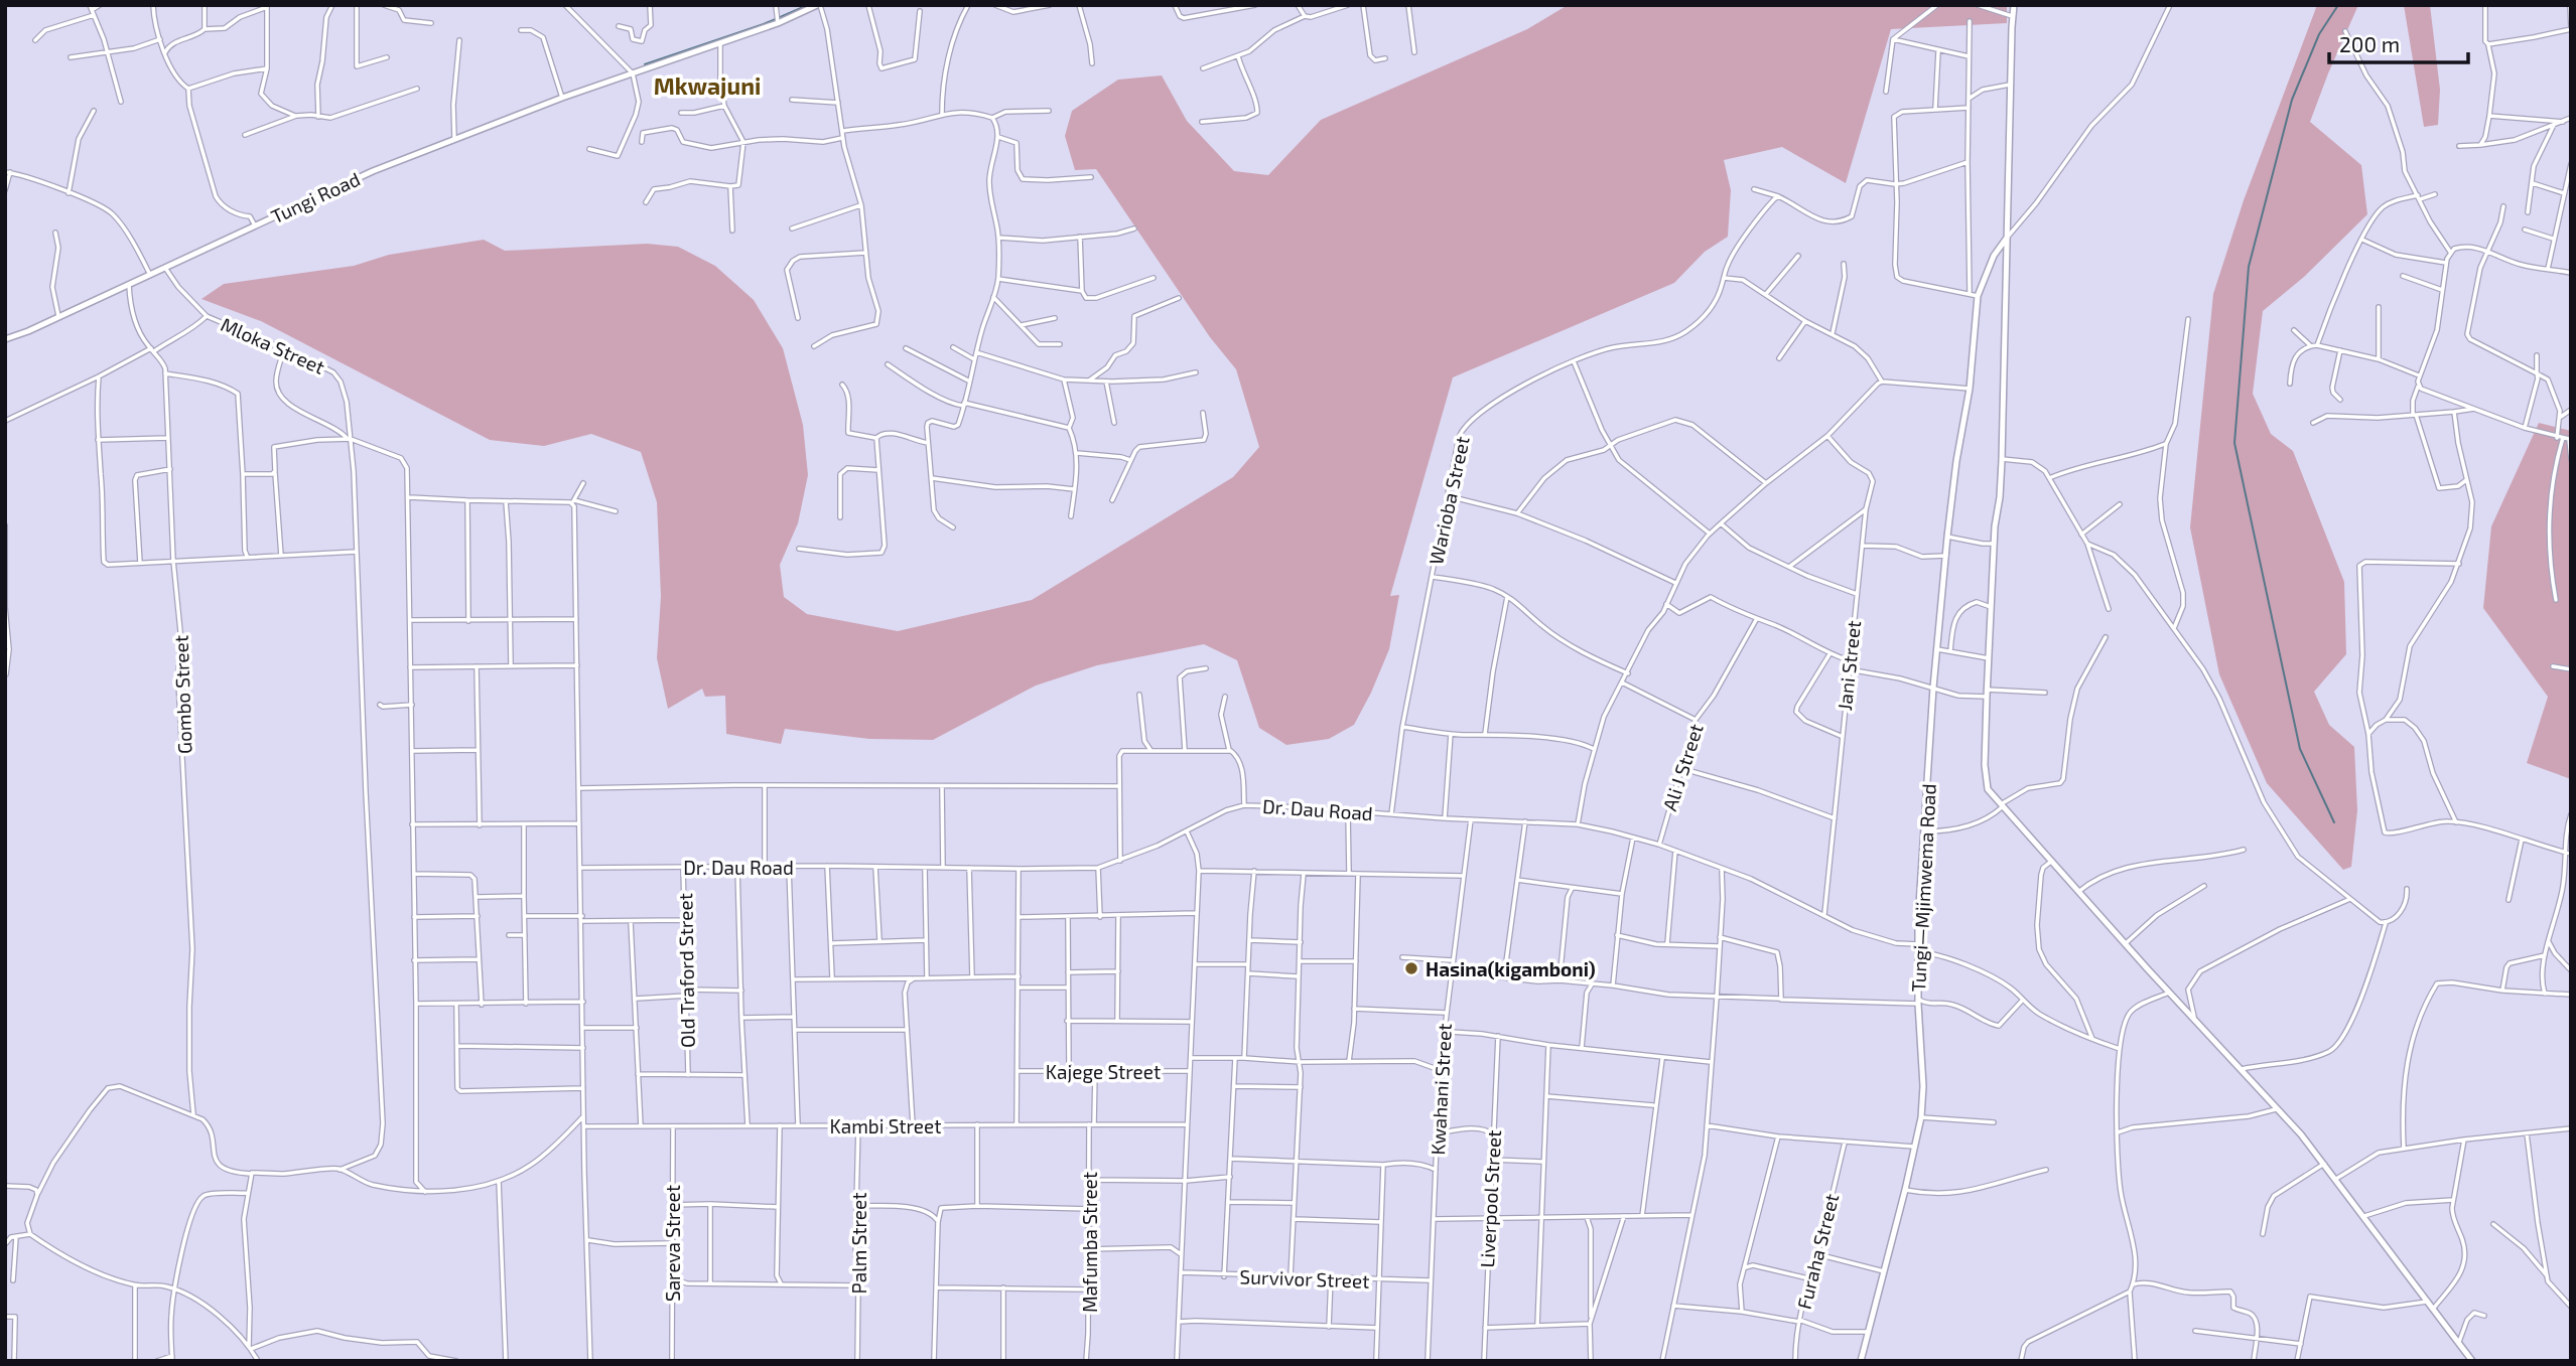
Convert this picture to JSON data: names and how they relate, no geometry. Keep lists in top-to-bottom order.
{
  "streets": {
    "street": [
      "Tungi Road",
      "Mloka Street",
      "Warioba Street",
      "Jani Street",
      "Gombo Street",
      "Ali J Street",
      "Dr. Dau Road",
      "Tungi—Mjimwema Road",
      "Old Traford Street",
      "Kajege Street",
      "Kwahani Street",
      "Kambi Street",
      "Liverpool Street",
      "Mafumba Street",
      "Sareva Street",
      "Palm Street",
      "Furaha Street",
      "Survivor Street"
    ]
  },
  "crossings": [
    ["Tungi Road", "Mloka Street"],
    ["Tungi Road", "Gombo Street"],
    ["Warioba Street", "Dr. Dau Road"],
    ["Jani Street", "Dr. Dau Road"],
    ["Ali J Street", "Dr. Dau Road"],
    ["Dr. Dau Road", "Tungi—Mjimwema Road"],
    ["Dr. Dau Road", "Old Traford Street"],
    ["Dr. Dau Road", "Kwahani Street"],
    ["Kajege Street", "Mafumba Street"],
    ["Kwahani Street", "Survivor Street"],
    ["Kambi Street", "Mafumba Street"],
    ["Kambi Street", "Sareva Street"],
    ["Kambi Street", "Palm Street"]
  ],
  "districts": ["Mkwajuni"],
  "places": ["Hasina(kigamboni)"],
  "scale_bar": "200 m"
}
